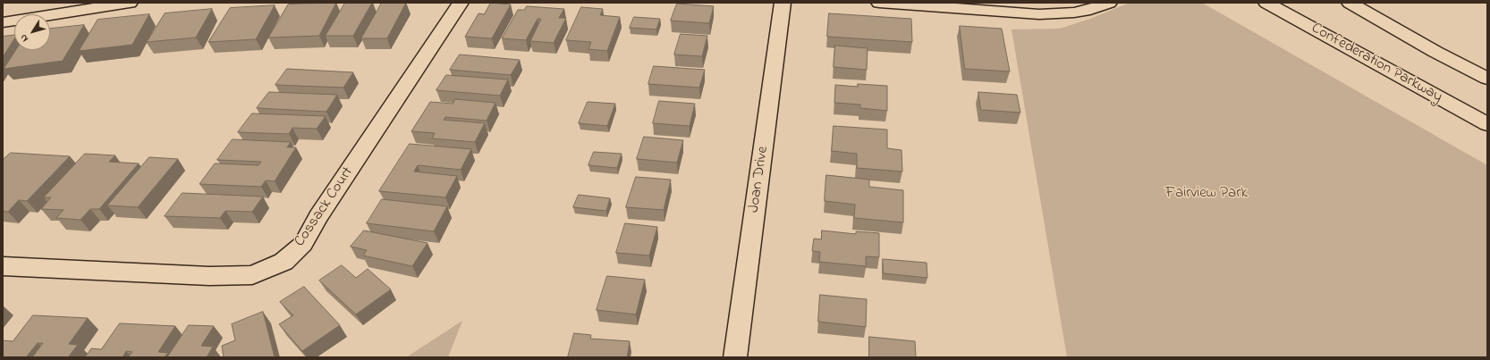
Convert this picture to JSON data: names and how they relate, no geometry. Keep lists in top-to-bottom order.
{
  "streets": {
    "street": ["Confederation Parkway", "Joan Drive", "Cossack Court"]
  },
  "parks": ["Fairview Park"],
  "north": "bottom left"
}
